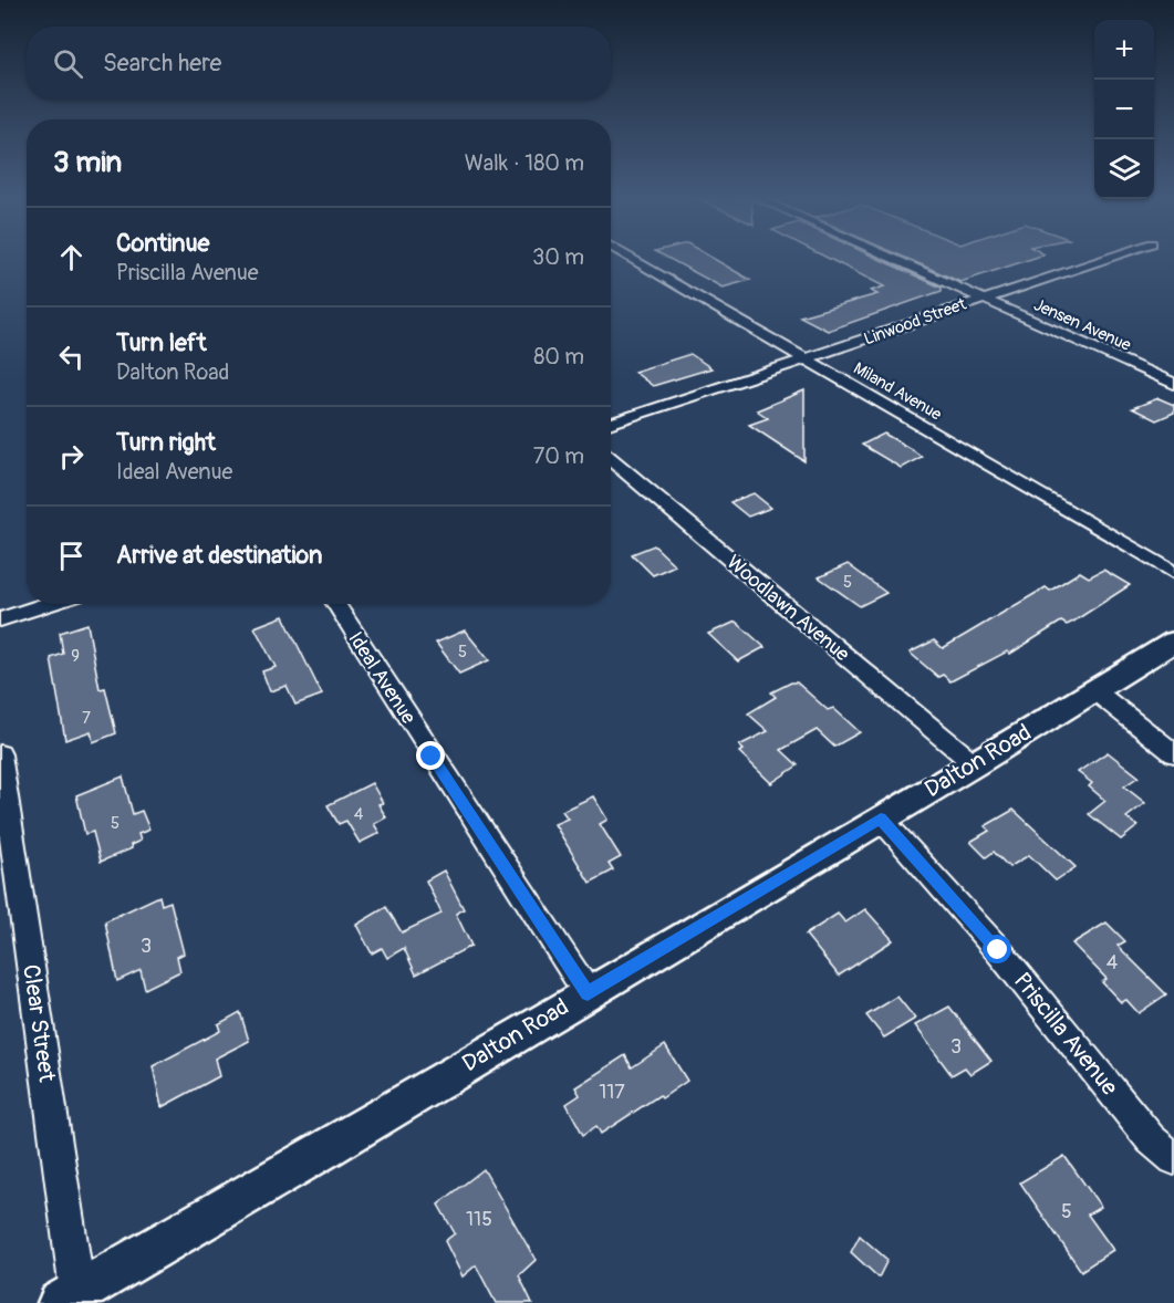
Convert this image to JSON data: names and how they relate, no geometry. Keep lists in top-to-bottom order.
{
  "streets": {
    "street": [
      "Linwood Street",
      "Jensen Avenue",
      "Miland Avenue",
      "Woodlawn Avenue",
      "Ideal Avenue",
      "Dalton Road",
      "Clear Street",
      "Priscilla Avenue"
    ]
  },
  "crossings": [
    ["Linwood Street", "Jensen Avenue"],
    ["Linwood Street", "Miland Avenue"],
    ["Woodlawn Avenue", "Dalton Road"],
    ["Ideal Avenue", "Dalton Road"],
    ["Dalton Road", "Clear Street"],
    ["Dalton Road", "Priscilla Avenue"]
  ],
  "house_numbers": [
    "5",
    "5",
    "9",
    "7",
    "4",
    "5",
    "3",
    "4",
    "3",
    "117",
    "5",
    "115"
  ],
  "page": {
    "map_buttons": ["+", "−"],
    "search": "Search here",
    "heading": ["3 min", "Walk · 180 m"],
    "list": [
      ["Continue", "Priscilla Avenue", "30 m"],
      ["Turn left", "Dalton Road", "80 m"],
      ["Turn right", "Ideal Avenue", "70 m"],
      "Arrive at destination"
    ]
  }
}
